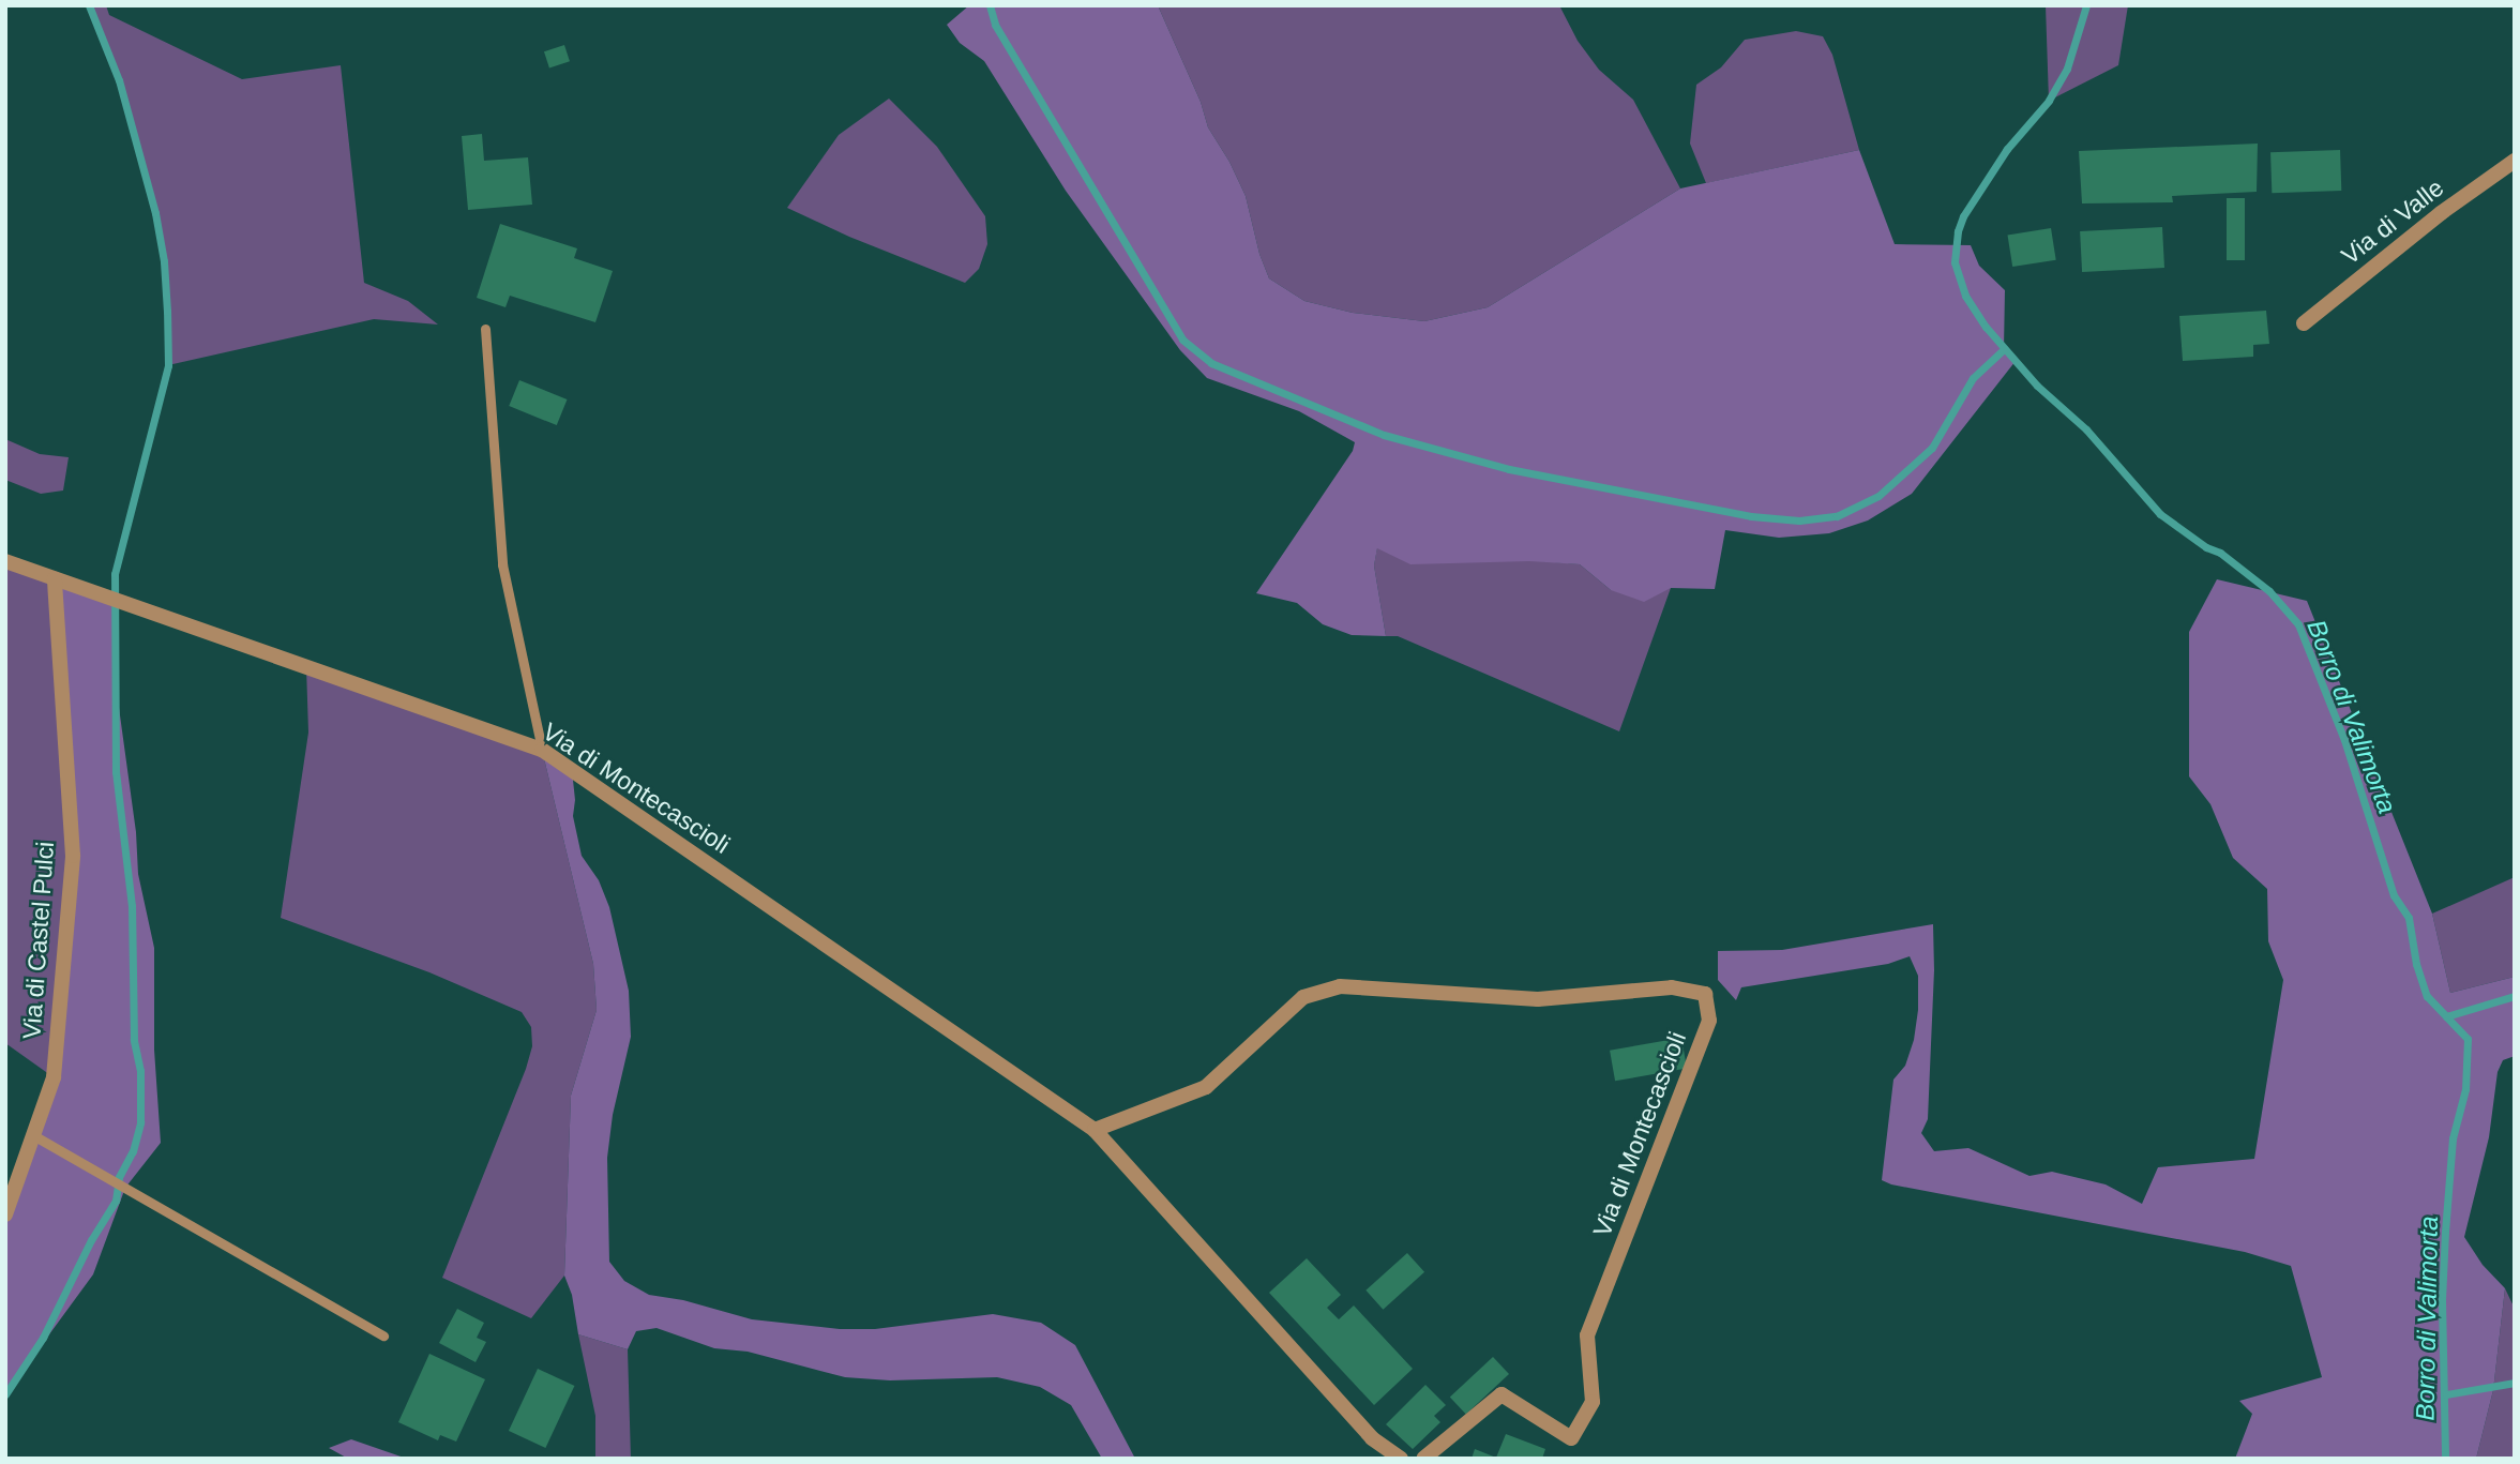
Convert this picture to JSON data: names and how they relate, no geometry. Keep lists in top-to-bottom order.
{
  "streets": {
    "street": ["Via di Valle", "Via di Montecascioli", "Via di Castel Pulci"]
  },
  "crossings": [
    ["Via di Montecascioli", "Via di Castel Pulci"]
  ],
  "water": ["Borro di Valimorta"]
}
